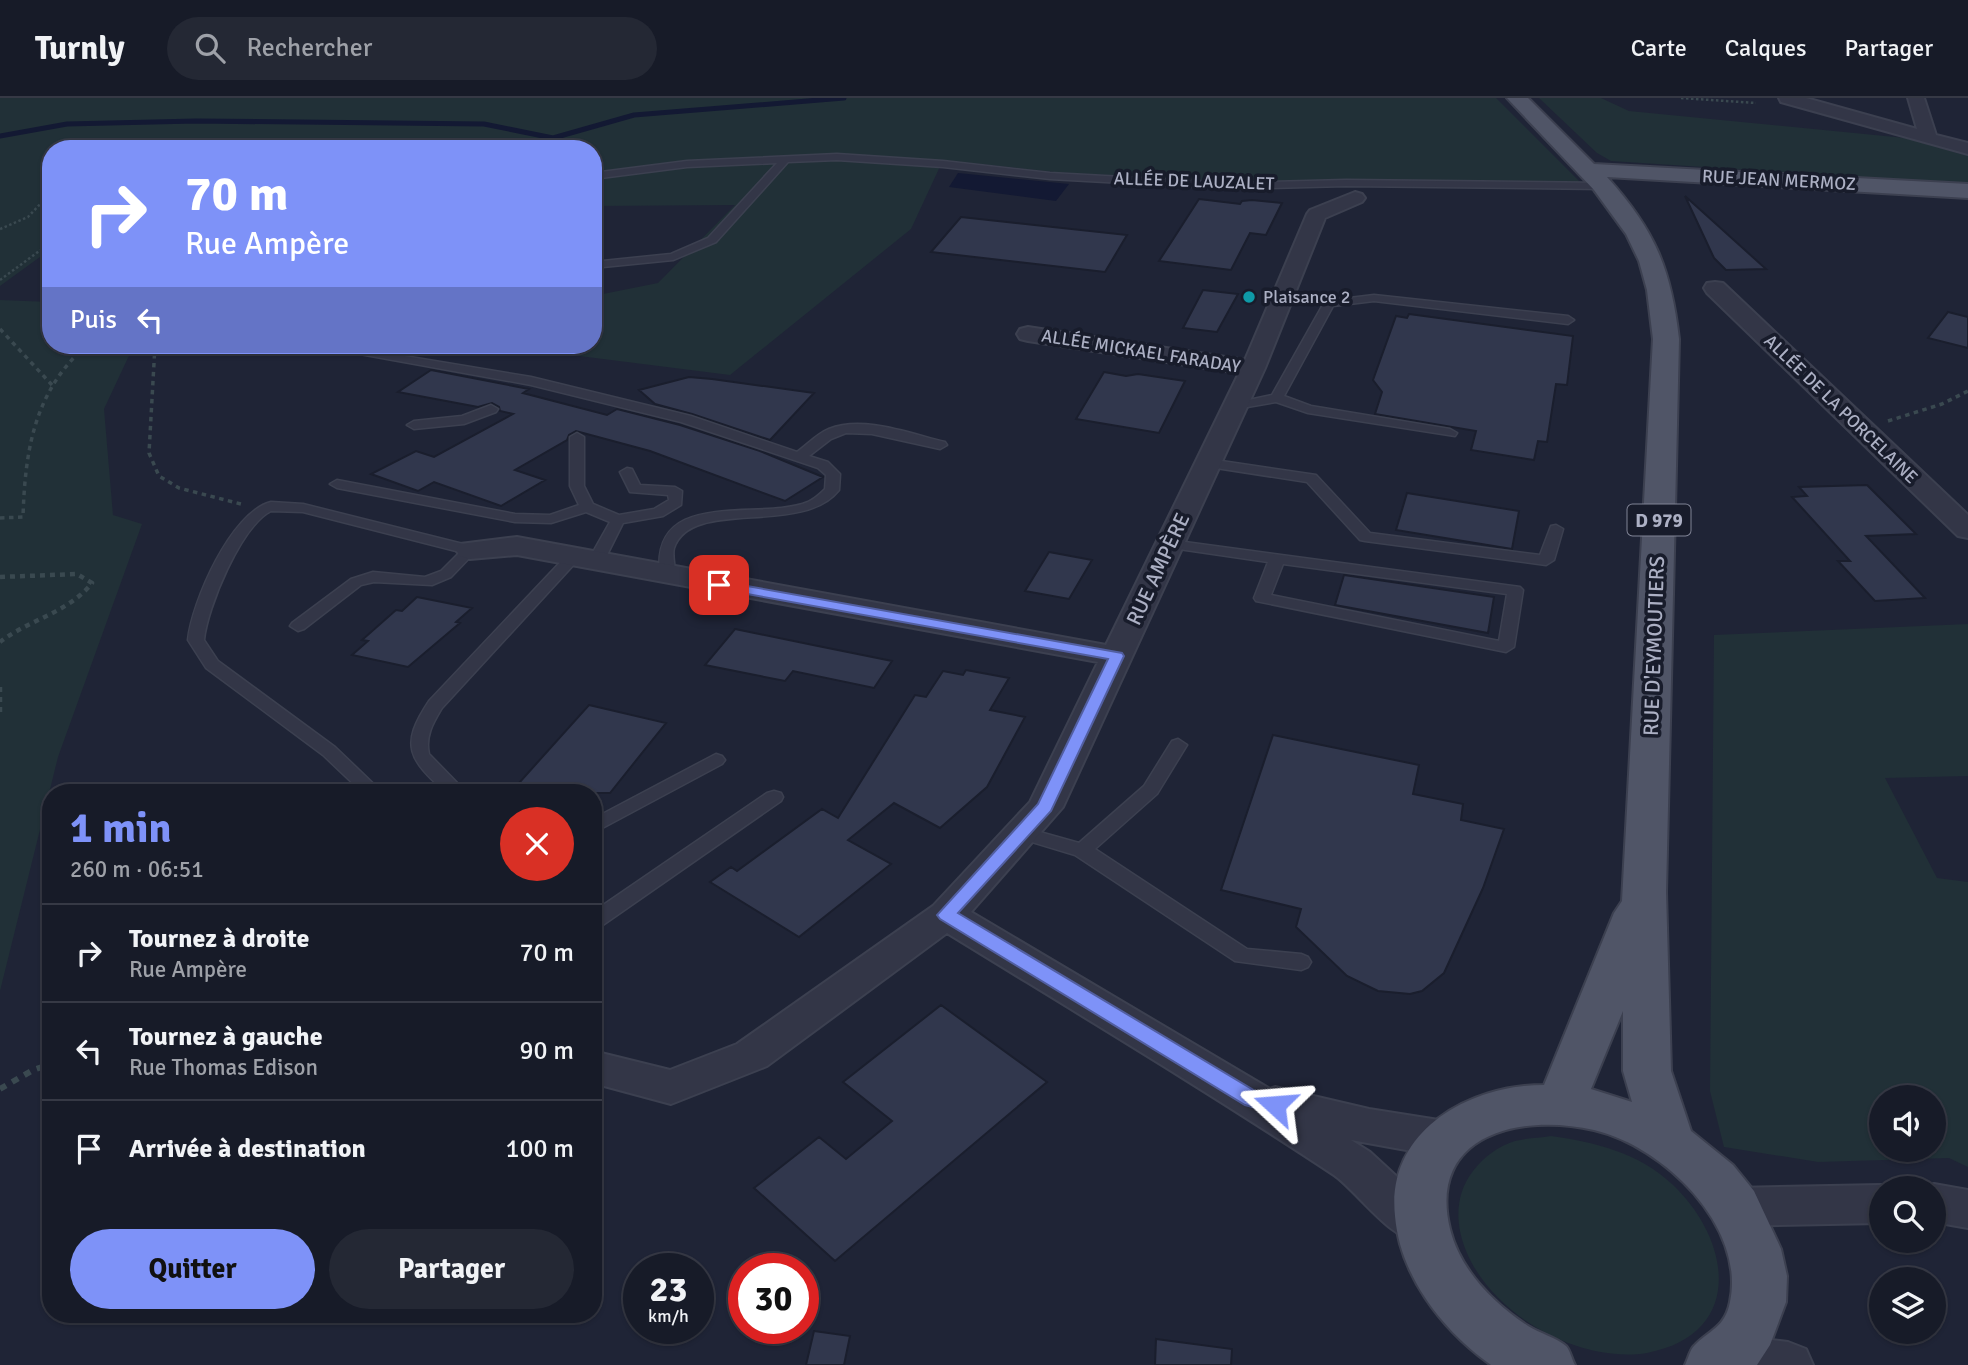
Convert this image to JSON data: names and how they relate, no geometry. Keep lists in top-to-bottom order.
{
  "streets": {
    "main road": ["RUE JEAN MERMOZ", "D 979", "RUE D'EYMOUTIERS"],
    "street": ["ALLÉE MICKAEL FARADAY", "ALLÉE DE LA PORCELAINE", "RUE AMPÈRE"],
    "lane": ["ALLÉE DE LAUZALET"]
  },
  "crossings": [
    ["RUE JEAN MERMOZ", "ALLÉE DE LAUZALET"],
    ["RUE JEAN MERMOZ", "D 979"],
    ["RUE JEAN MERMOZ", "RUE D'EYMOUTIERS"],
    ["ALLÉE DE LAUZALET", "D 979"],
    ["ALLÉE DE LAUZALET", "RUE D'EYMOUTIERS"],
    ["ALLÉE MICKAEL FARADAY", "RUE AMPÈRE"],
    ["D 979", "RUE D'EYMOUTIERS"]
  ],
  "places": ["Plaisance 2"],
  "page": {
    "header": "Turnly",
    "search": "Rechercher",
    "nav": ["Carte", "Calques", "Partager"],
    "turn": ["70 m", "Rue Ampère"],
    "then": "Puis",
    "heading": ["1 min", "260 m · 06:51"],
    "list": [
      {
        "name": "Tournez à droite",
        "note": "Rue Ampère",
        "value": "70 m"
      },
      {
        "name": "Tournez à gauche",
        "note": "Rue Thomas Edison",
        "value": "90 m"
      },
      {
        "name": "Arrivée à destination",
        "value": "100 m"
      }
    ],
    "buttons": ["Quitter", "Partager"],
    "speed": "23 km/h",
    "limit": "30"
  }
}
